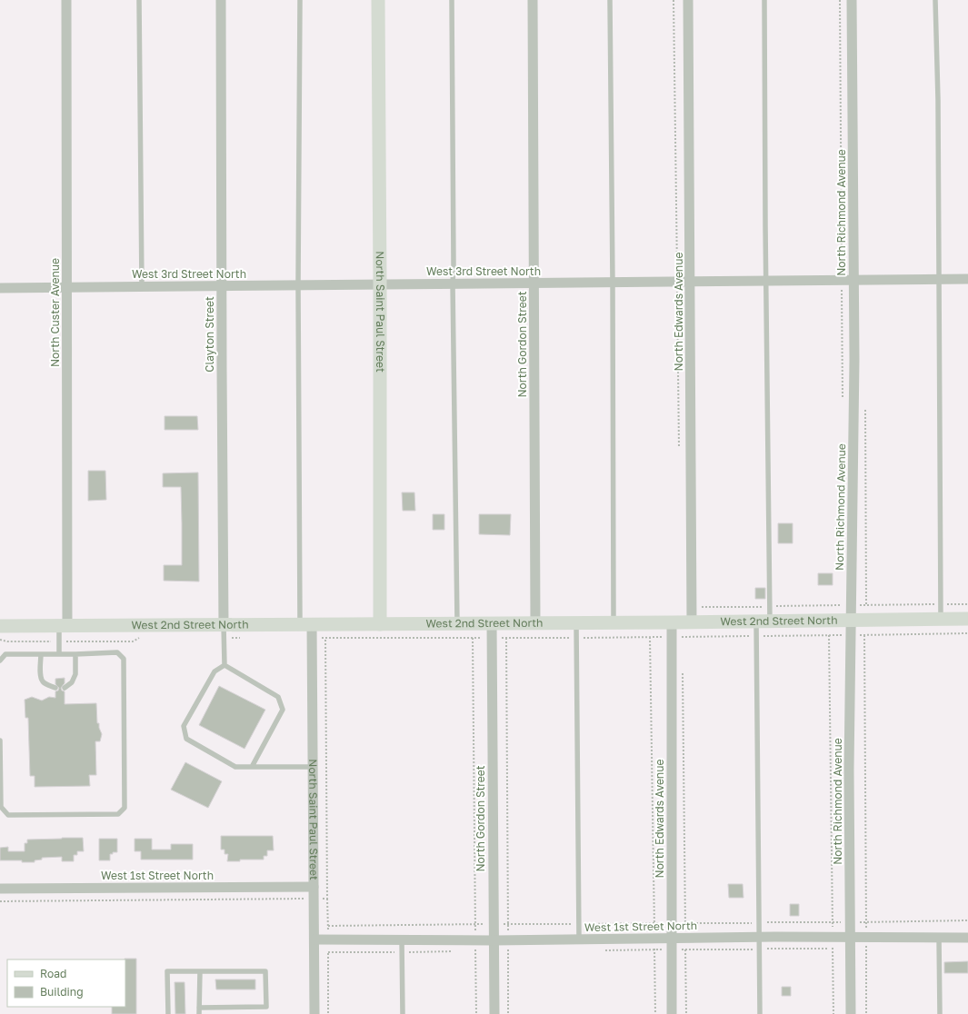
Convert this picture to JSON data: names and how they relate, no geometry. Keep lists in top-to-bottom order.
{
  "streets": {
    "street": [
      "North Richmond Avenue",
      "West 3rd Street North",
      "North Saint Paul Street",
      "North Edwards Avenue",
      "North Custer Avenue",
      "Clayton Street",
      "North Gordon Street",
      "West 2nd Street North",
      "West 1st Street North"
    ]
  },
  "crossings": [
    ["North Richmond Avenue", "West 3rd Street North"],
    ["North Richmond Avenue", "West 2nd Street North"],
    ["North Richmond Avenue", "West 1st Street North"],
    ["West 3rd Street North", "North Saint Paul Street"],
    ["West 3rd Street North", "North Edwards Avenue"],
    ["West 3rd Street North", "North Custer Avenue"],
    ["West 3rd Street North", "Clayton Street"],
    ["West 3rd Street North", "North Gordon Street"],
    ["North Saint Paul Street", "West 2nd Street North"],
    ["North Saint Paul Street", "West 1st Street North"],
    ["North Edwards Avenue", "West 2nd Street North"],
    ["North Edwards Avenue", "West 1st Street North"],
    ["North Custer Avenue", "West 2nd Street North"],
    ["Clayton Street", "West 2nd Street North"],
    ["North Gordon Street", "West 2nd Street North"],
    ["North Gordon Street", "West 1st Street North"]
  ],
  "legend": ["Road", "Building"]
}
